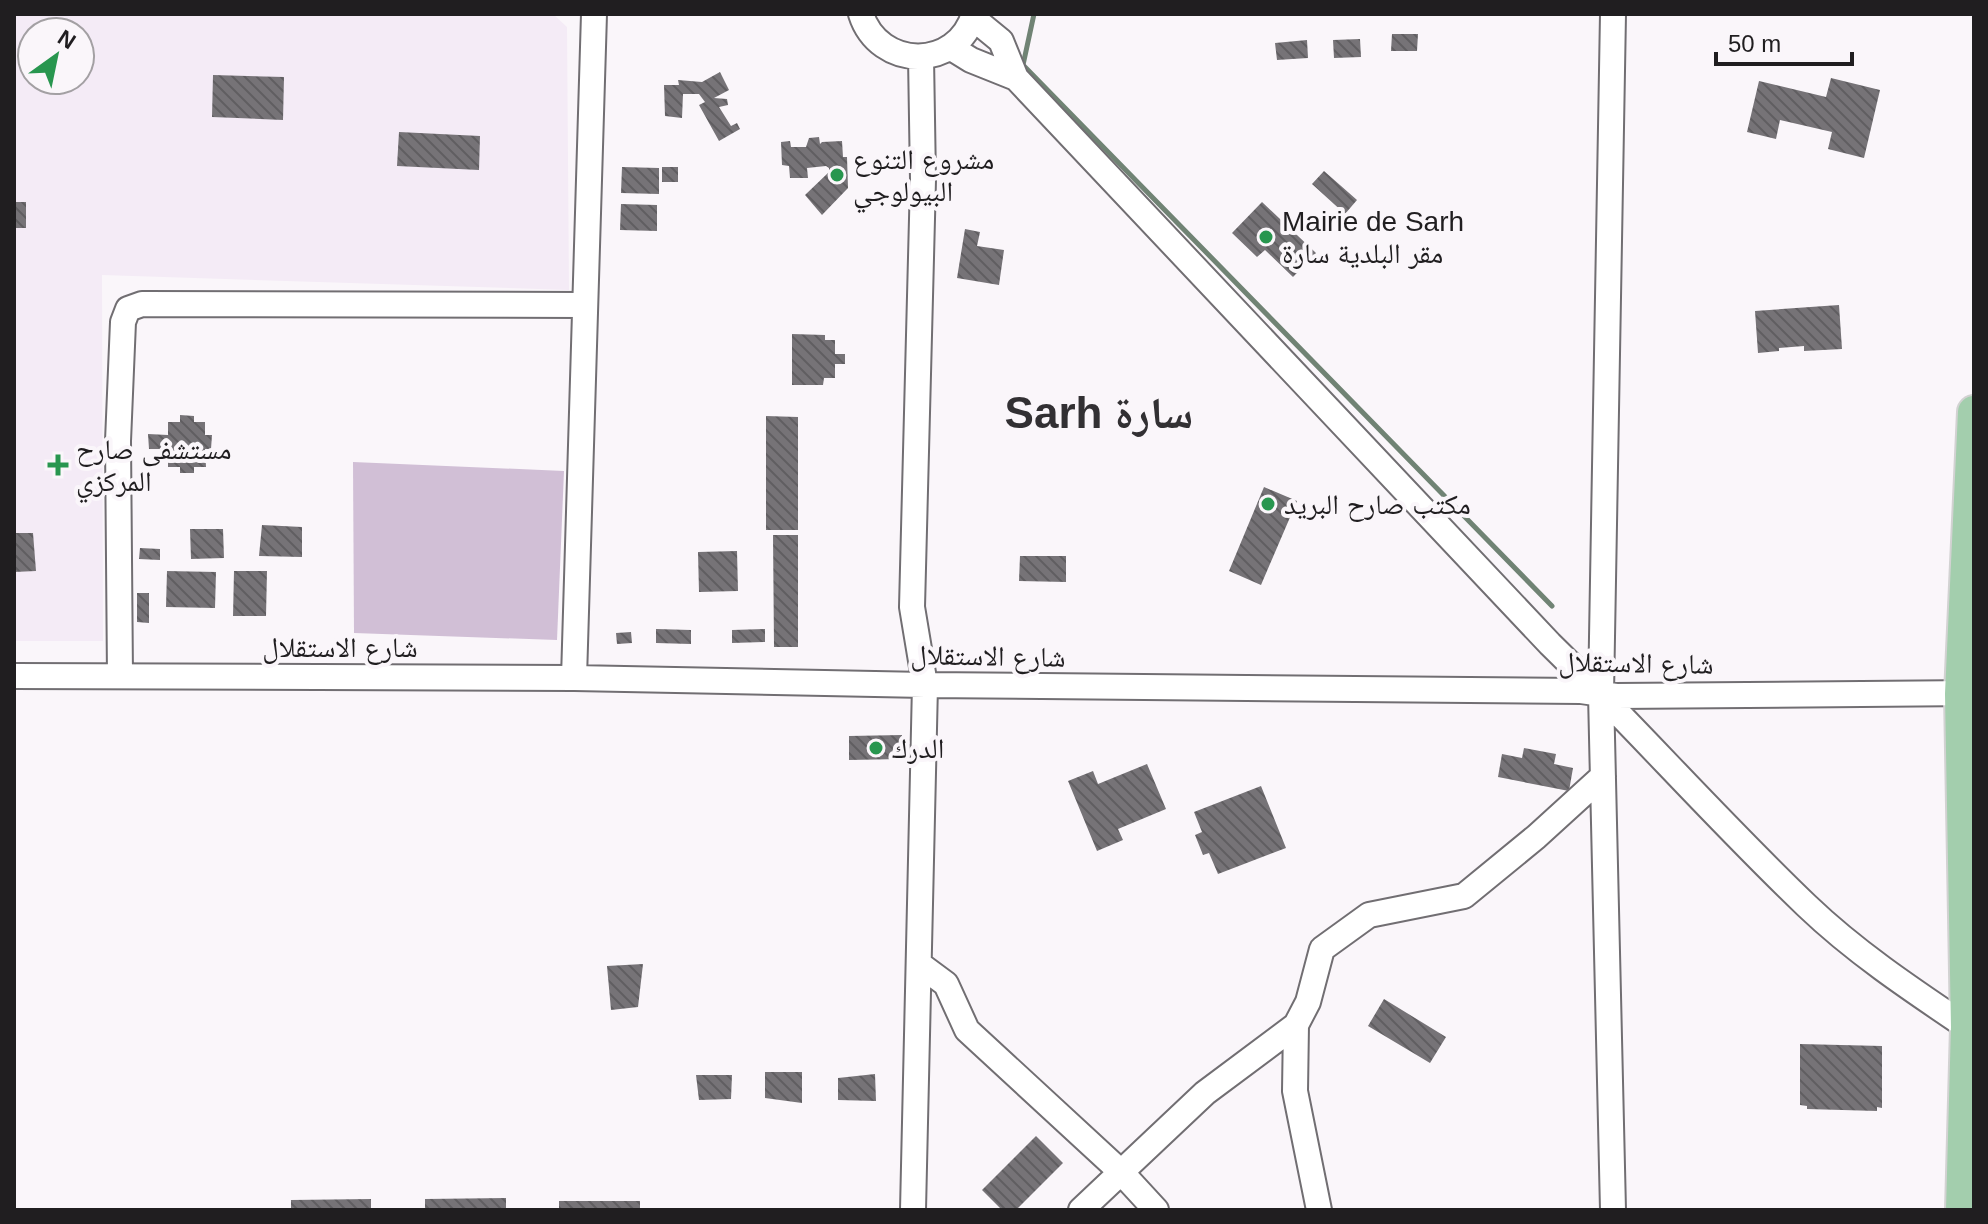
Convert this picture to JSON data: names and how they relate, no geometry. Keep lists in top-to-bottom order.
{
  "streets": {
    "street": ["شارع الاستقلال"]
  },
  "districts": ["Sarh سارة"],
  "places": {
    "other": [
      "مشروع التنوع البيولوجي",
      "Mairie de Sarh مقر البلدية سارة",
      "مكتب صارح البريد",
      "الدرك"
    ],
    "health": ["مستشفى صارح المركزي"]
  },
  "scale_bar": "50 m",
  "north": "top right"
}
